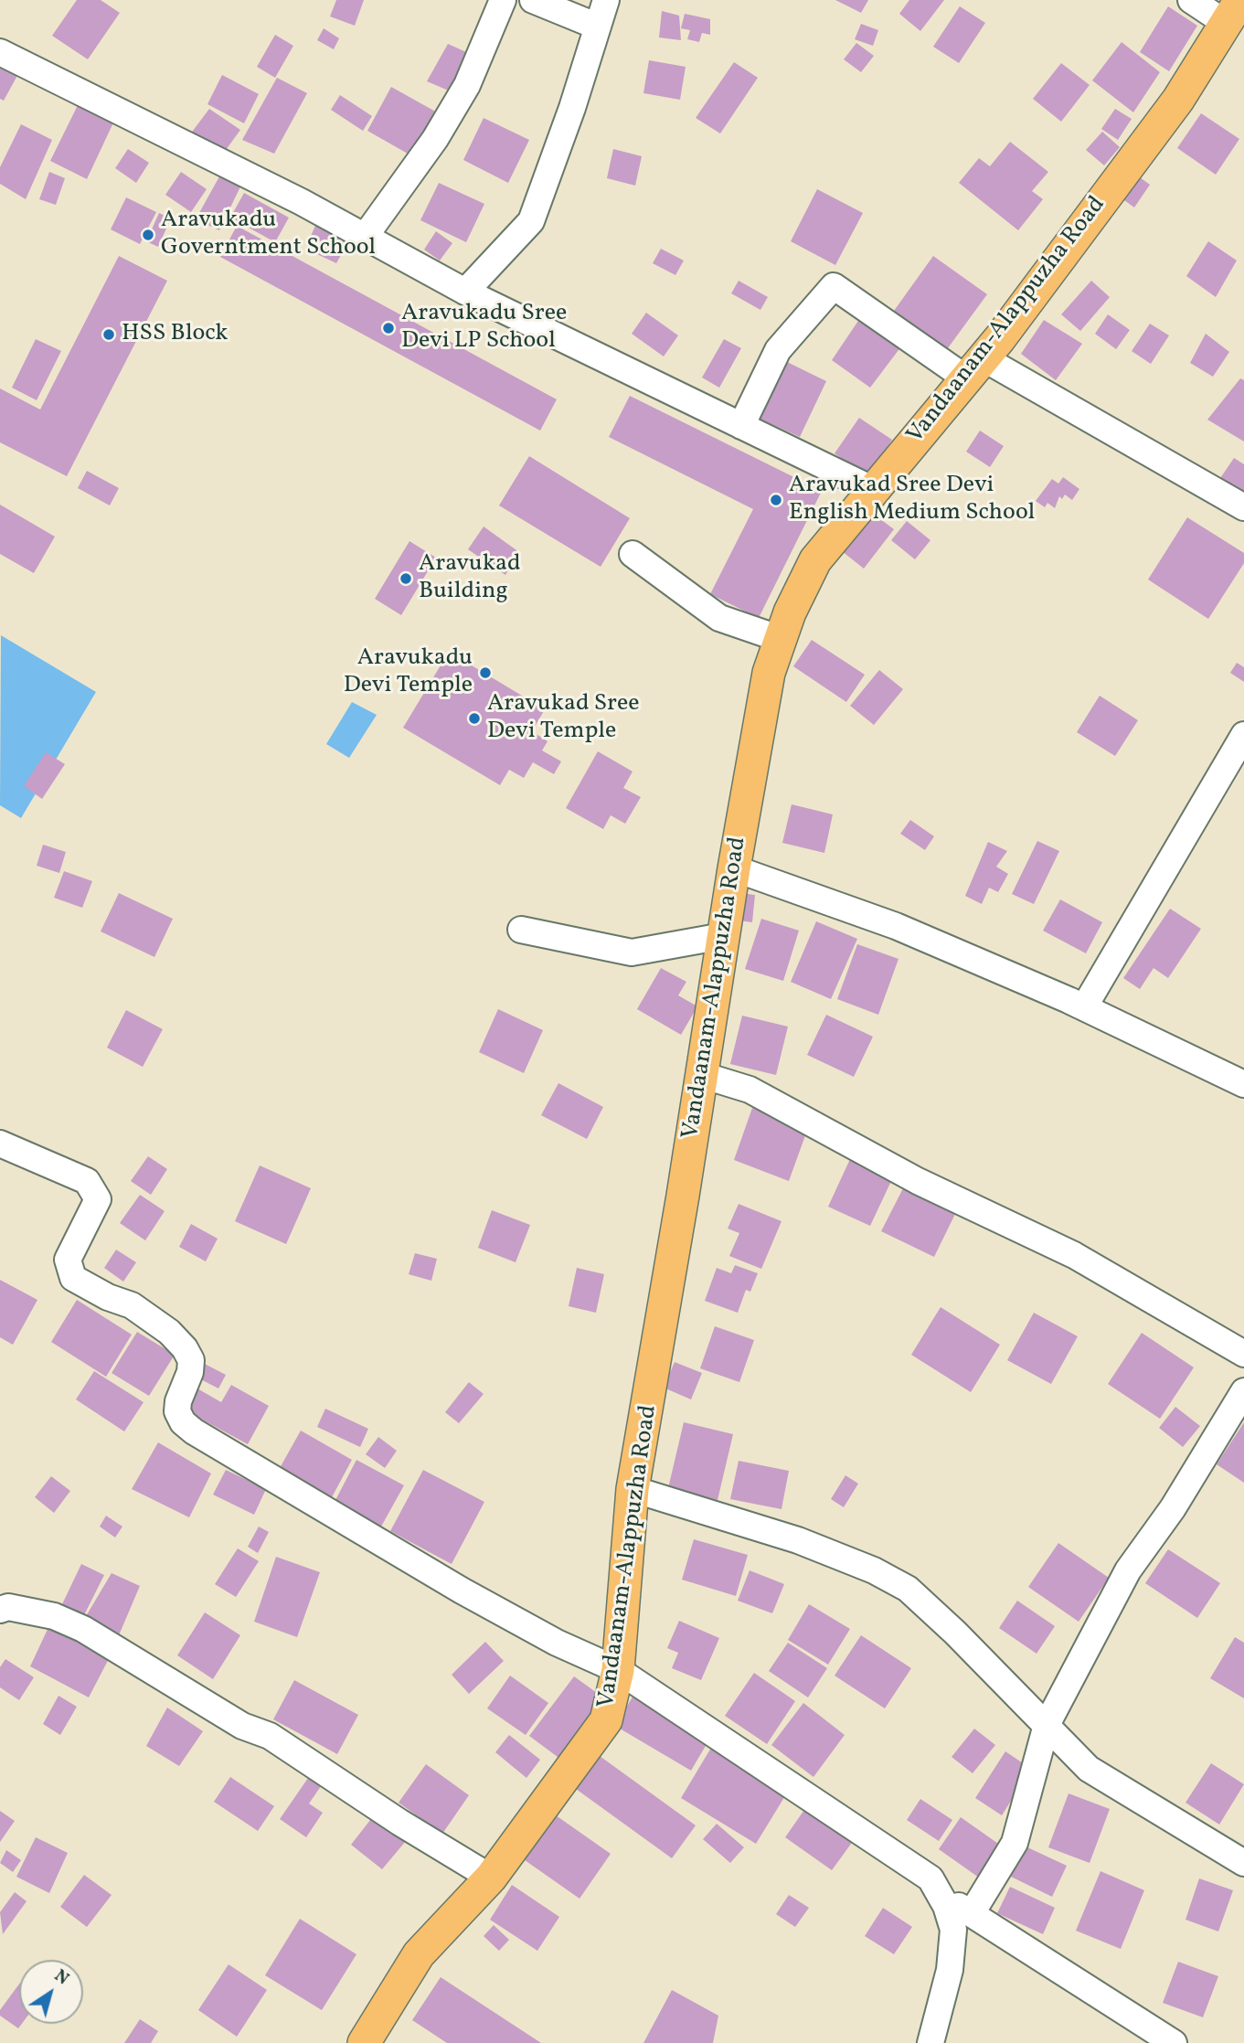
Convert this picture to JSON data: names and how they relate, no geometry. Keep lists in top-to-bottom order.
{
  "streets": {
    "main road": ["Vandaanam-Alappuzha Road"]
  },
  "places": [
    "Aravukadu Governtment School",
    "Aravukadu Sree Devi LP School",
    "HSS Block",
    "Aravukad Sree Devi English Medium School",
    "Aravukad Building",
    "Aravukadu Devi Temple",
    "Aravukad Sree Devi Temple"
  ],
  "north": "top right"
}
